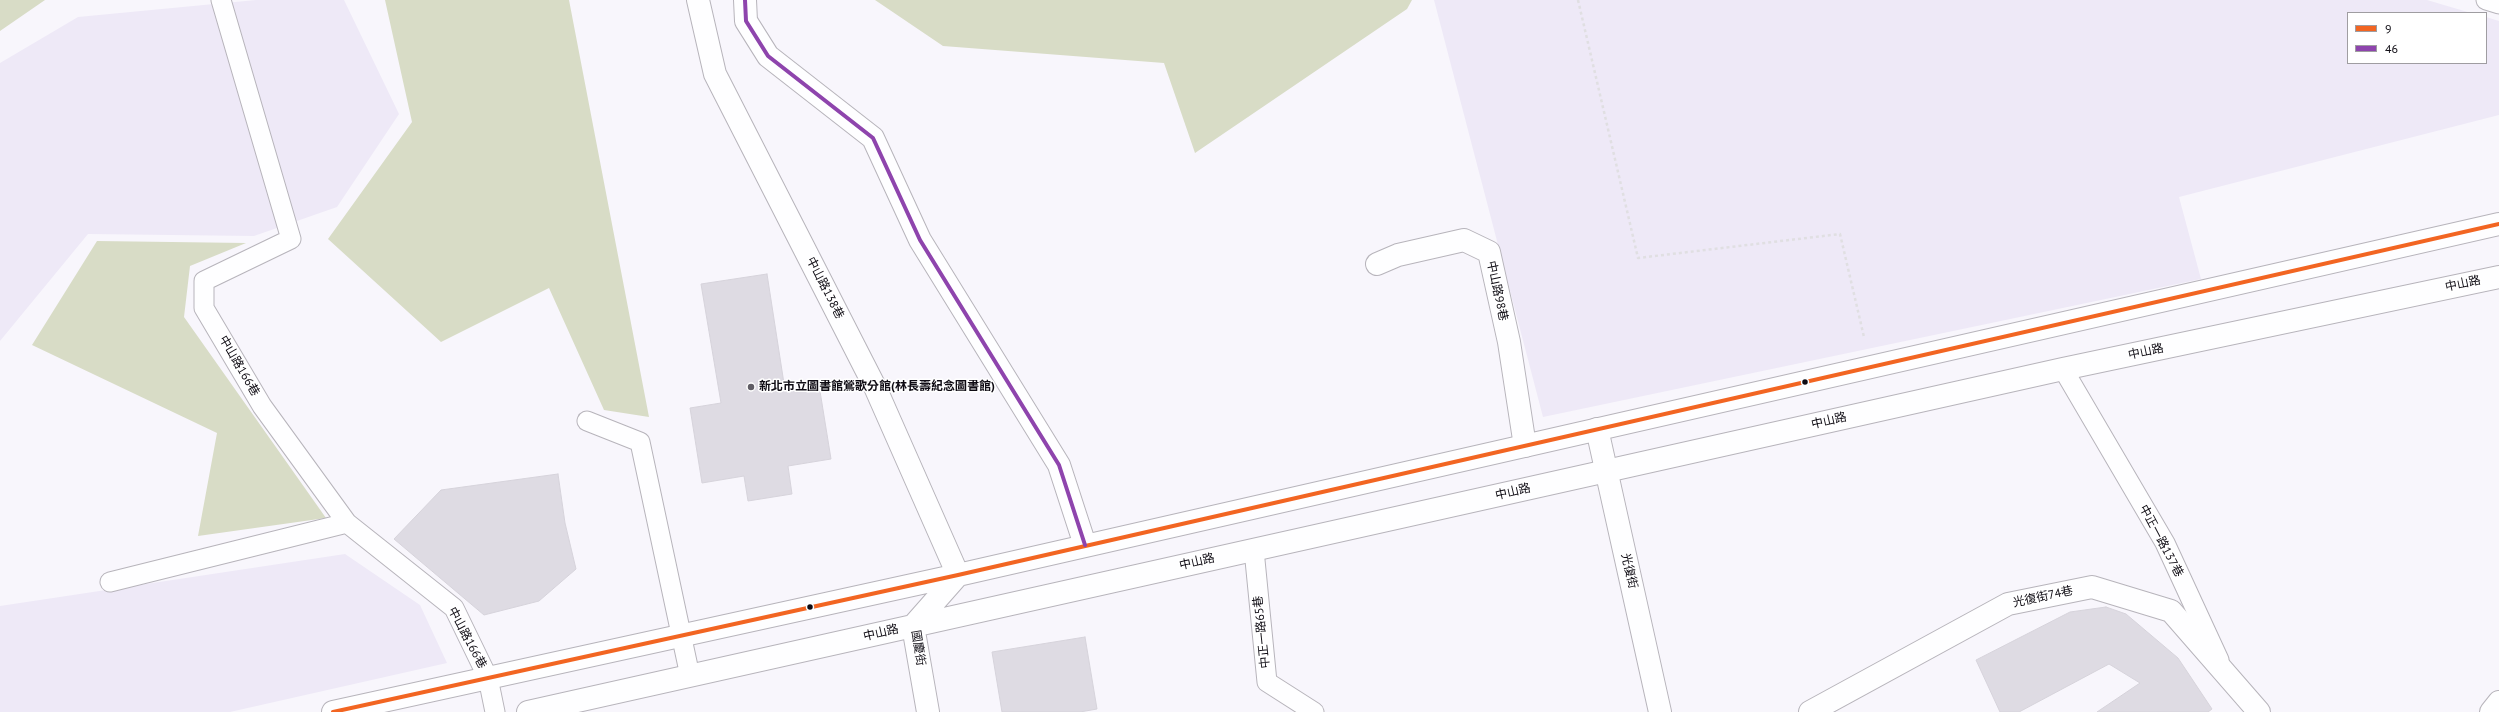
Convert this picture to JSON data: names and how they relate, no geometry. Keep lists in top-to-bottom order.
{
  "streets": {
    "street": [
      "中山路",
      "中山路138巷",
      "中山路98巷",
      "中正一路137巷",
      "光復街",
      "光復街74巷",
      "國慶街"
    ],
    "lane": ["中山路166巷", "中正一路65巷"]
  },
  "crossings": [
    ["中山路", "中正一路137巷"],
    ["中山路", "光復街"],
    ["中山路", "中正一路65巷"],
    ["中山路", "國慶街"],
    ["中山路138巷", "國慶街"],
    ["中正一路137巷", "光復街74巷"]
  ],
  "places": ["新北市立圖書館鶯歌分館(林長壽紀念圖書館)"],
  "lines": ["transit line 46", "transit line 9"],
  "legend": ["9", "46"]
}
